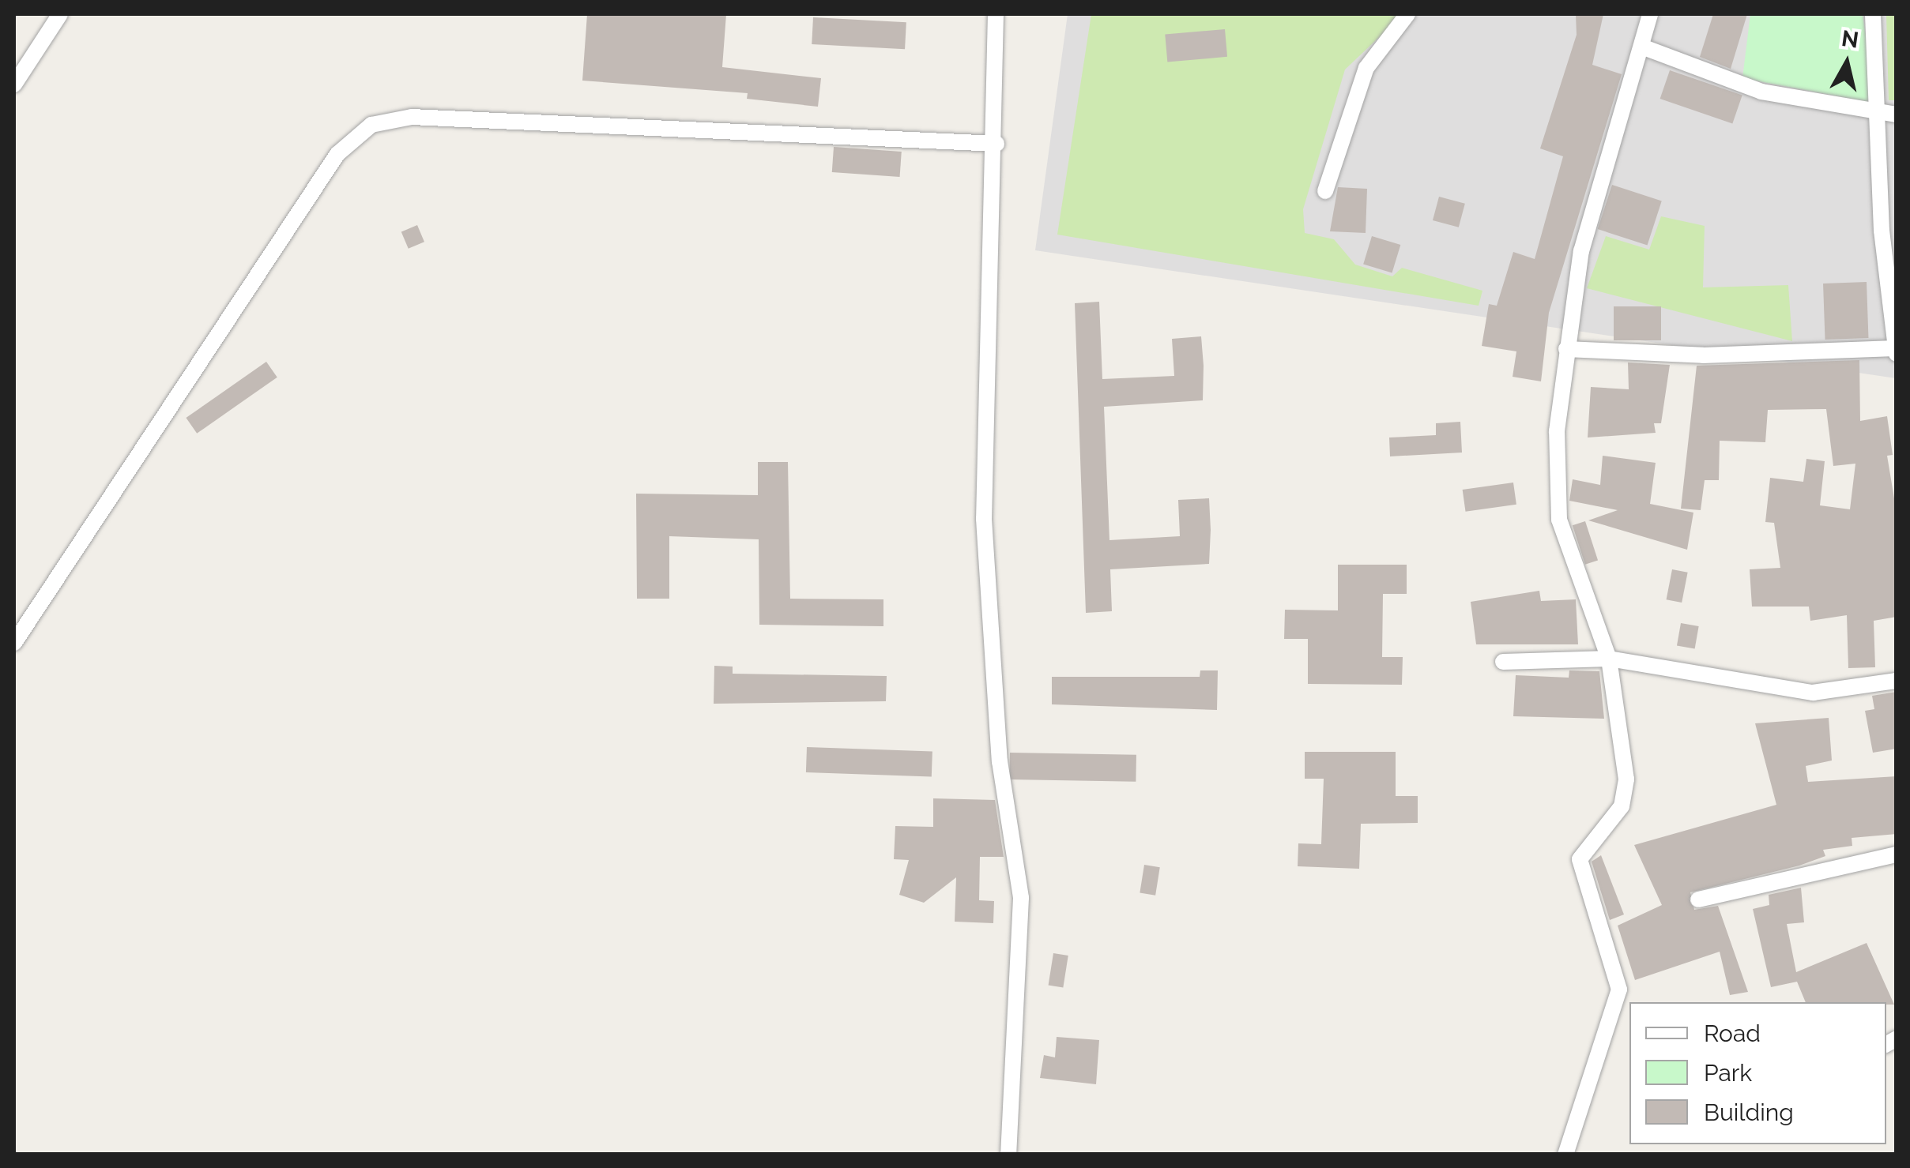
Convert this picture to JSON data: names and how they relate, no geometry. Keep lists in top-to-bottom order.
{
  "legend": ["Road", "Park", "Building"],
  "north": "top"
}
